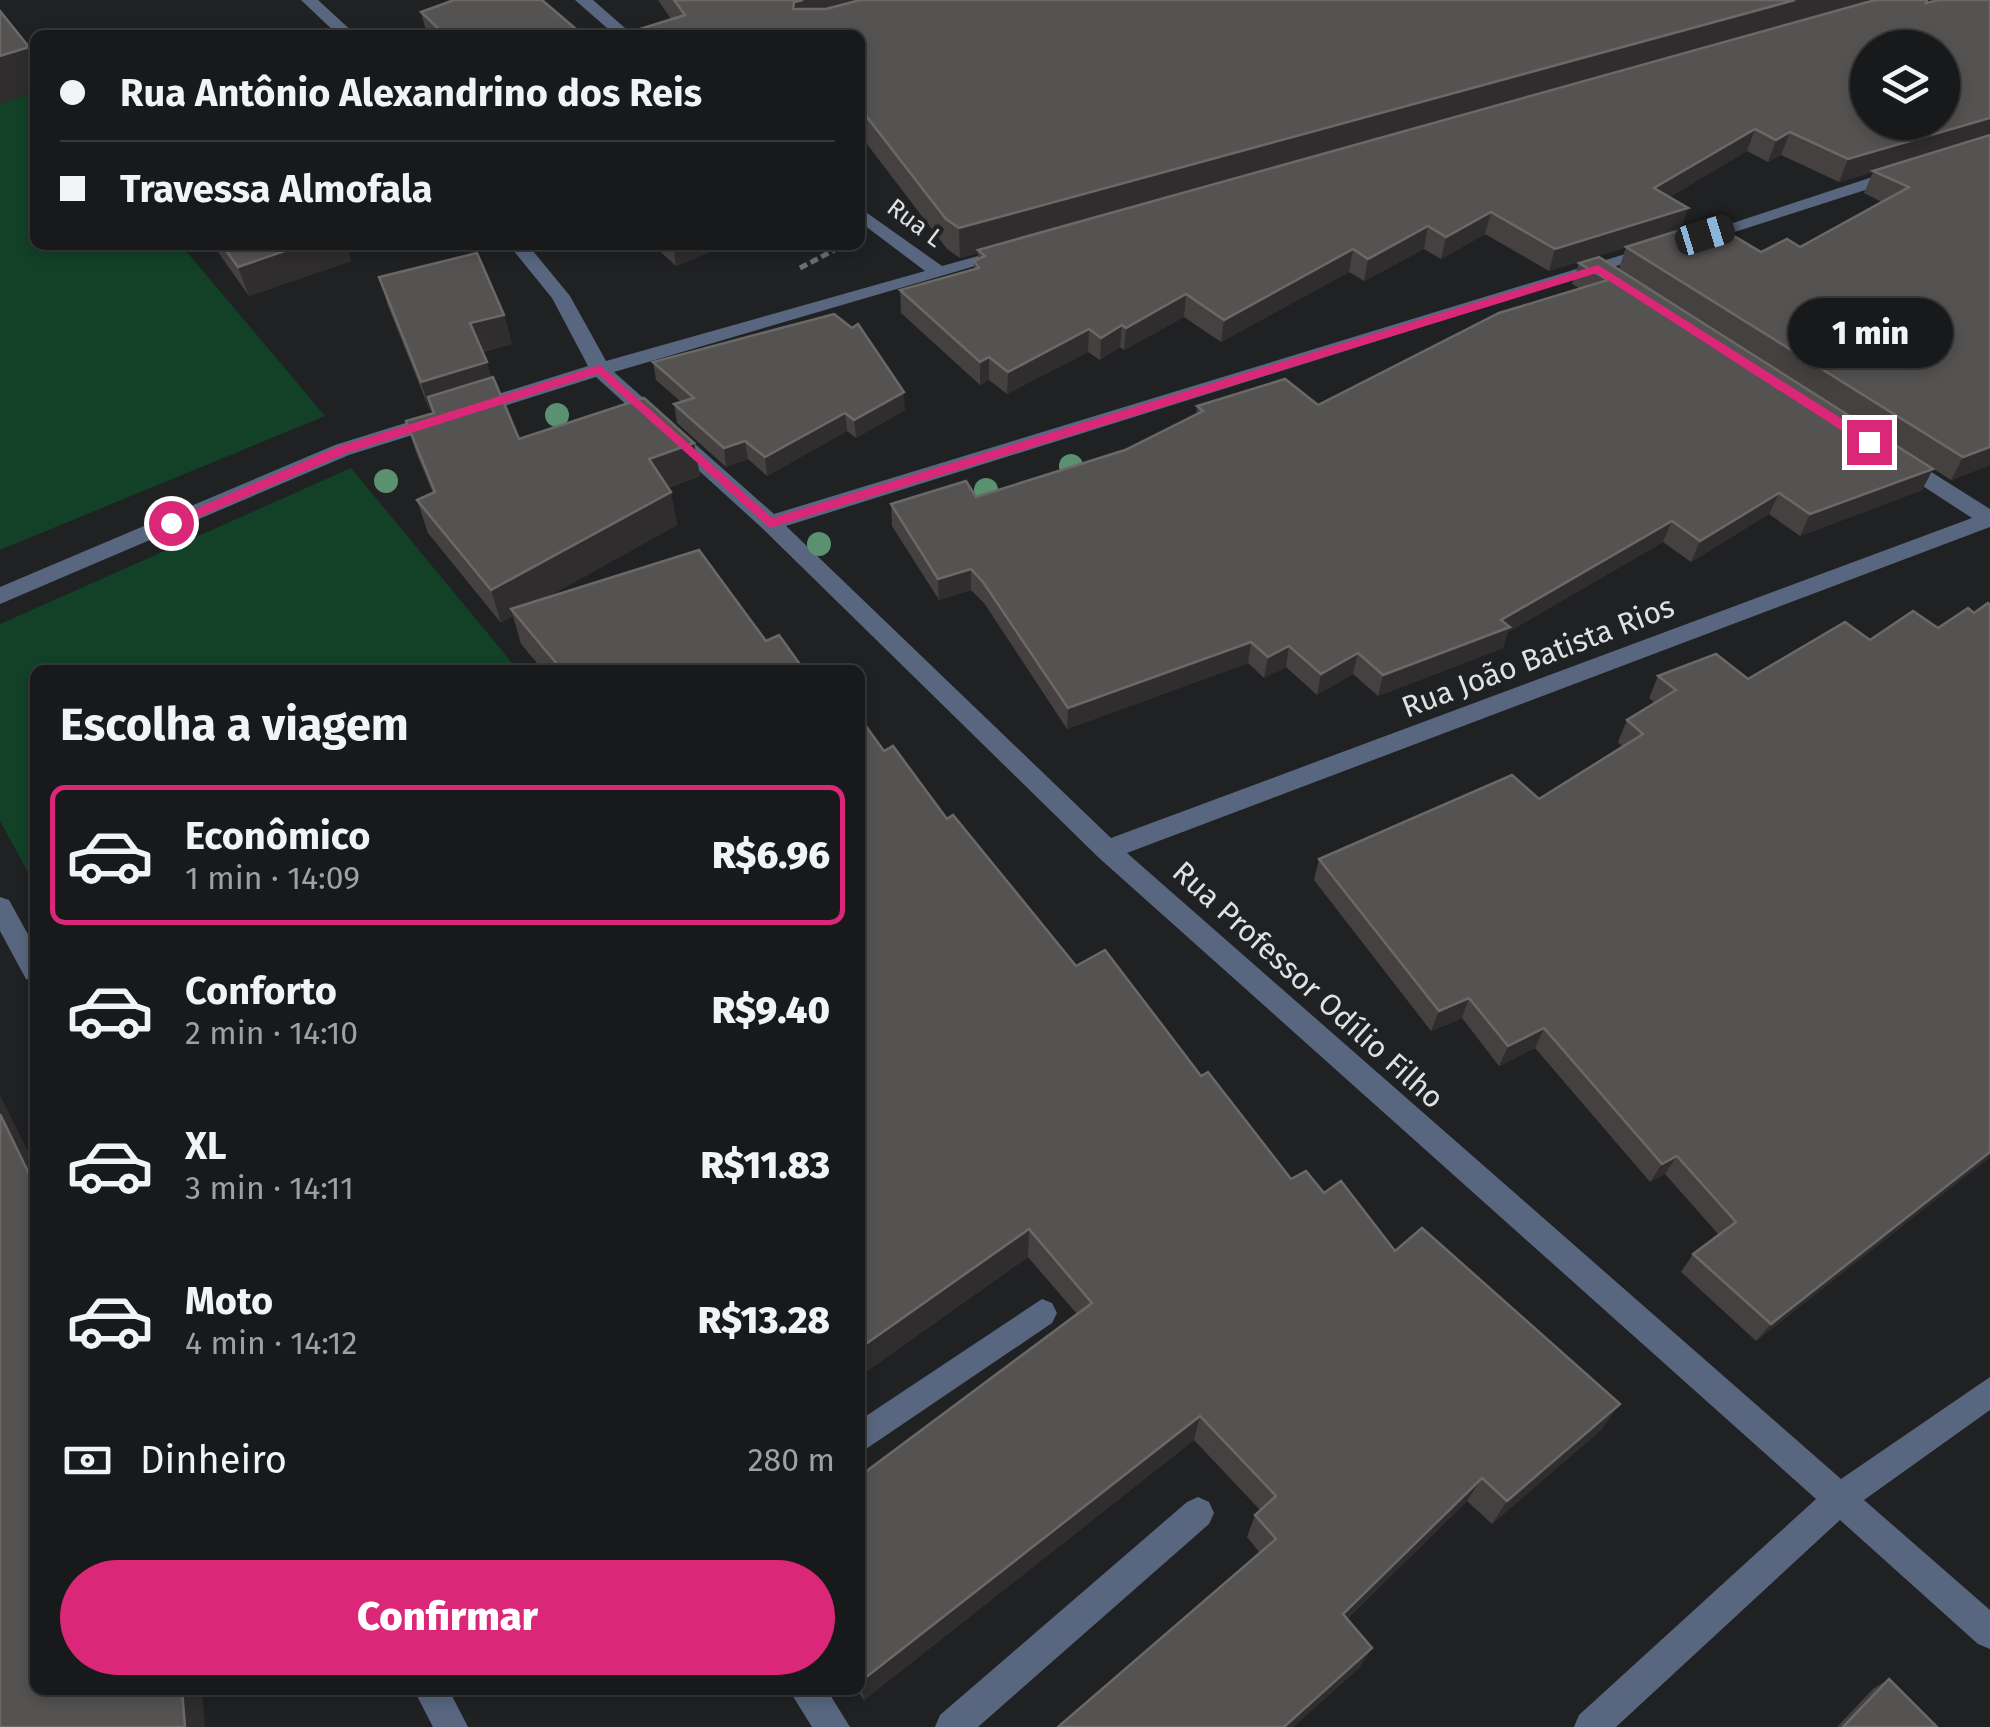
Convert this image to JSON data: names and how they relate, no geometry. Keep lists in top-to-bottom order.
{
  "streets": {
    "street": ["Rua L", "Rua João Batista Rios", "Rua Professor Odílio Filho"]
  },
  "crossings": [
    ["Rua João Batista Rios", "Rua Professor Odílio Filho"]
  ],
  "page": {
    "banner": ["Rua Antônio Alexandrino dos Reis", "Travessa Almofala"],
    "bubble": "1 min",
    "heading": "Escolha a viagem",
    "list": [
      {
        "name": "Econômico",
        "note": "1 min · 14:09",
        "value": "R$6.96"
      },
      {
        "name": "Conforto",
        "note": "2 min · 14:10",
        "value": "R$9.40"
      },
      {
        "name": "XL",
        "note": "3 min · 14:11",
        "value": "R$11.83"
      },
      {
        "name": "Moto",
        "note": "4 min · 14:12",
        "value": "R$13.28"
      }
    ],
    "pay": ["Dinheiro", "280 m"],
    "buttons": "Confirmar"
  }
}
